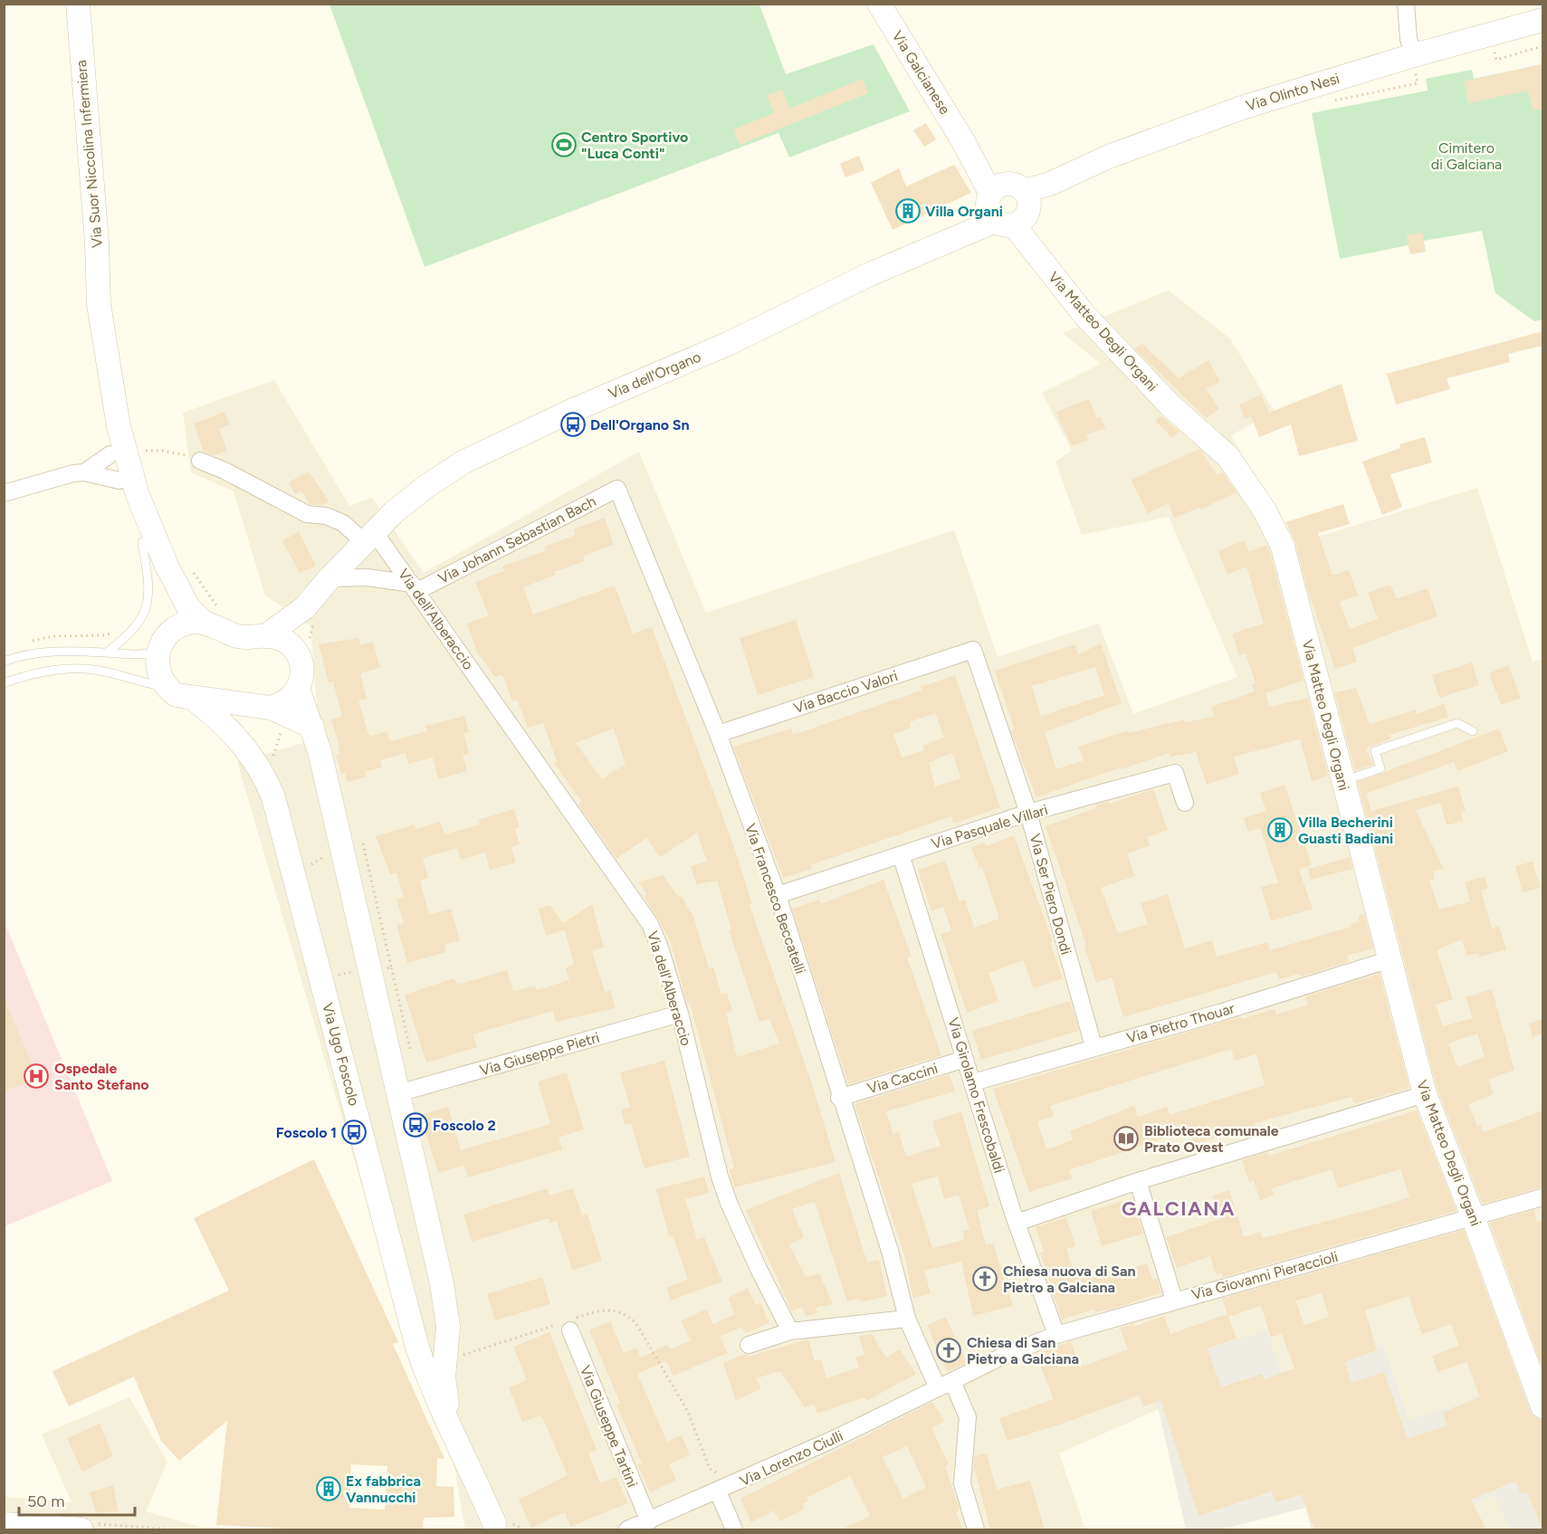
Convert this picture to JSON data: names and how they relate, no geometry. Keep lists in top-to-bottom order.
{
  "streets": {
    "street": [
      "Via Galcianese",
      "Via Olinto Nesi",
      "Via Suor Niccolina Infermiera",
      "Via Matteo Degli Organi",
      "Via dell'Organo",
      "Via Johann Sebastian Bach",
      "Via dell'Alberaccio",
      "Via Baccio Valori",
      "Via Pasquale Villari",
      "Via Ser Piero Dondi",
      "Via Francesco Beccatelli",
      "Via Pietro Thouar",
      "Via Giuseppe Pietri",
      "Via Ugo Foscolo",
      "Via Caccini",
      "Via Girolamo Frescobaldi",
      "Via Giovanni Pieraccioli",
      "Via Giuseppe Tartini",
      "Via Lorenzo Ciulli"
    ]
  },
  "crossings": [
    ["Via Galcianese", "Via Olinto Nesi"],
    ["Via Galcianese", "Via Matteo Degli Organi"],
    ["Via Galcianese", "Via dell'Organo"],
    ["Via Olinto Nesi", "Via Matteo Degli Organi"],
    ["Via Olinto Nesi", "Via dell'Organo"],
    ["Via Matteo Degli Organi", "Via dell'Organo"],
    ["Via Matteo Degli Organi", "Via Pietro Thouar"],
    ["Via Matteo Degli Organi", "Via Giovanni Pieraccioli"],
    ["Via dell'Organo", "Via dell'Alberaccio"],
    ["Via Johann Sebastian Bach", "Via dell'Alberaccio"],
    ["Via Johann Sebastian Bach", "Via Francesco Beccatelli"],
    ["Via dell'Alberaccio", "Via Giuseppe Pietri"],
    ["Via Baccio Valori", "Via Ser Piero Dondi"],
    ["Via Baccio Valori", "Via Francesco Beccatelli"],
    ["Via Pasquale Villari", "Via Ser Piero Dondi"],
    ["Via Pasquale Villari", "Via Francesco Beccatelli"],
    ["Via Pasquale Villari", "Via Girolamo Frescobaldi"],
    ["Via Ser Piero Dondi", "Via Pietro Thouar"],
    ["Via Francesco Beccatelli", "Via Caccini"],
    ["Via Francesco Beccatelli", "Via Giovanni Pieraccioli"],
    ["Via Francesco Beccatelli", "Via Lorenzo Ciulli"],
    ["Via Pietro Thouar", "Via Girolamo Frescobaldi"],
    ["Via Giuseppe Pietri", "Via Ugo Foscolo"],
    ["Via Caccini", "Via Girolamo Frescobaldi"],
    ["Via Girolamo Frescobaldi", "Via Giovanni Pieraccioli"],
    ["Via Giovanni Pieraccioli", "Via Lorenzo Ciulli"],
    ["Via Giuseppe Tartini", "Via Lorenzo Ciulli"]
  ],
  "districts": ["GALCIANA"],
  "parks": ["Cimitero di Galciana"],
  "places": {
    "sports": ["Centro Sportivo \"Luca Conti\""],
    "building": ["Villa Organi", "Villa Becherini Guasti Badiani", "Ex fabbrica Vannucchi"],
    "bus stop": ["Dell'Organo Sn", "Foscolo 2", "Foscolo 1"],
    "hospital": ["Ospedale Santo Stefano"],
    "library": ["Biblioteca comunale Prato Ovest"],
    "church": ["Chiesa nuova di San Pietro a Galciana", "Chiesa di San Pietro a Galciana"]
  },
  "scale_bar": "50 m"
}
